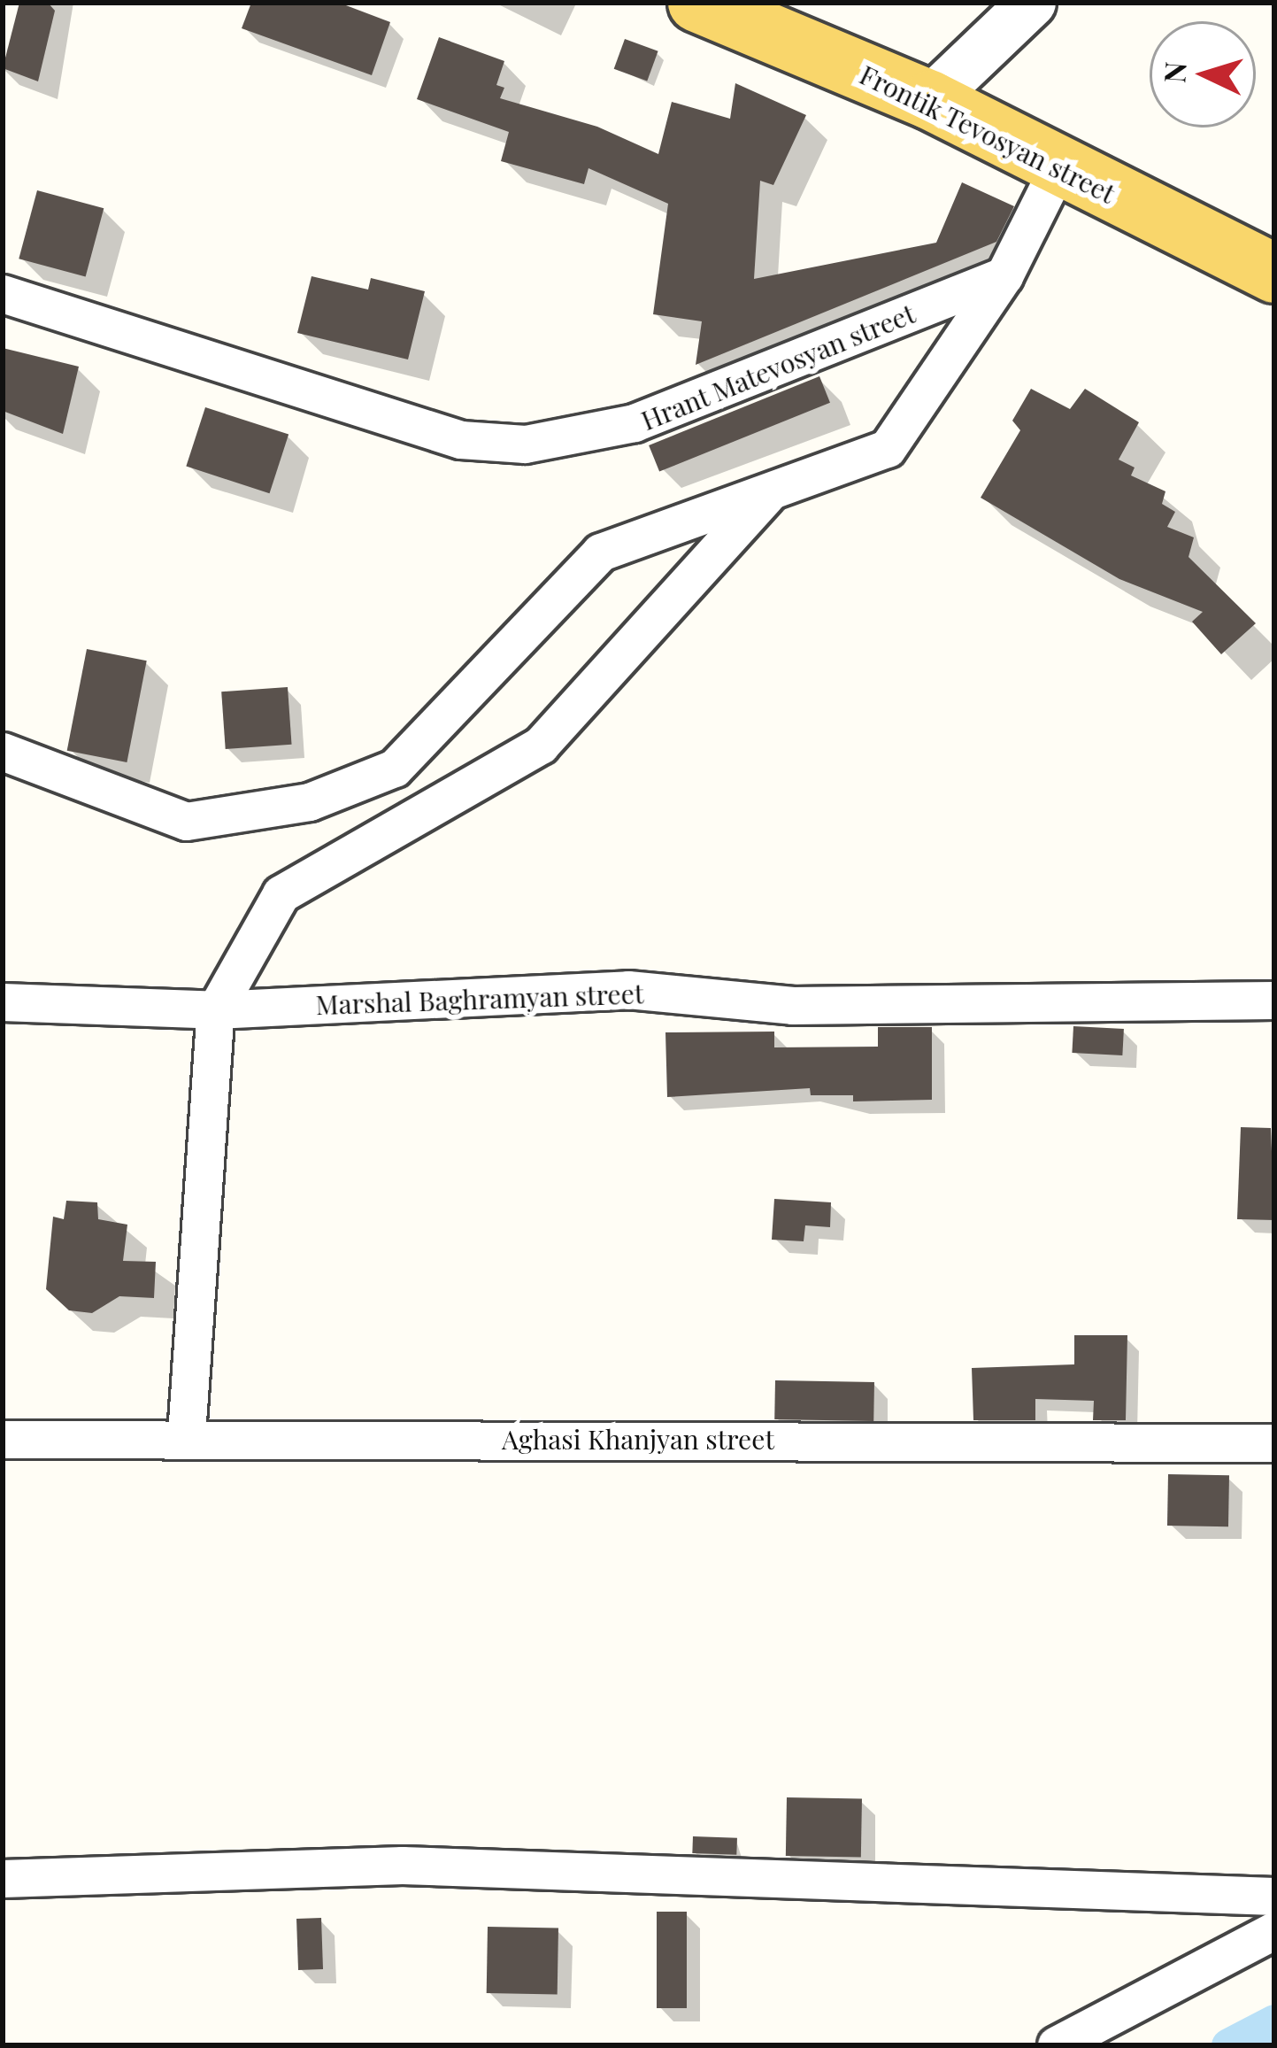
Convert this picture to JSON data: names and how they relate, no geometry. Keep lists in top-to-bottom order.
{
  "streets": {
    "main road": ["Frontik Tevosyan street"],
    "street": ["Hrant Matevosyan street", "Marshal Baghramyan street", "Aghasi Khanjyan street"]
  },
  "north": "left"
}
